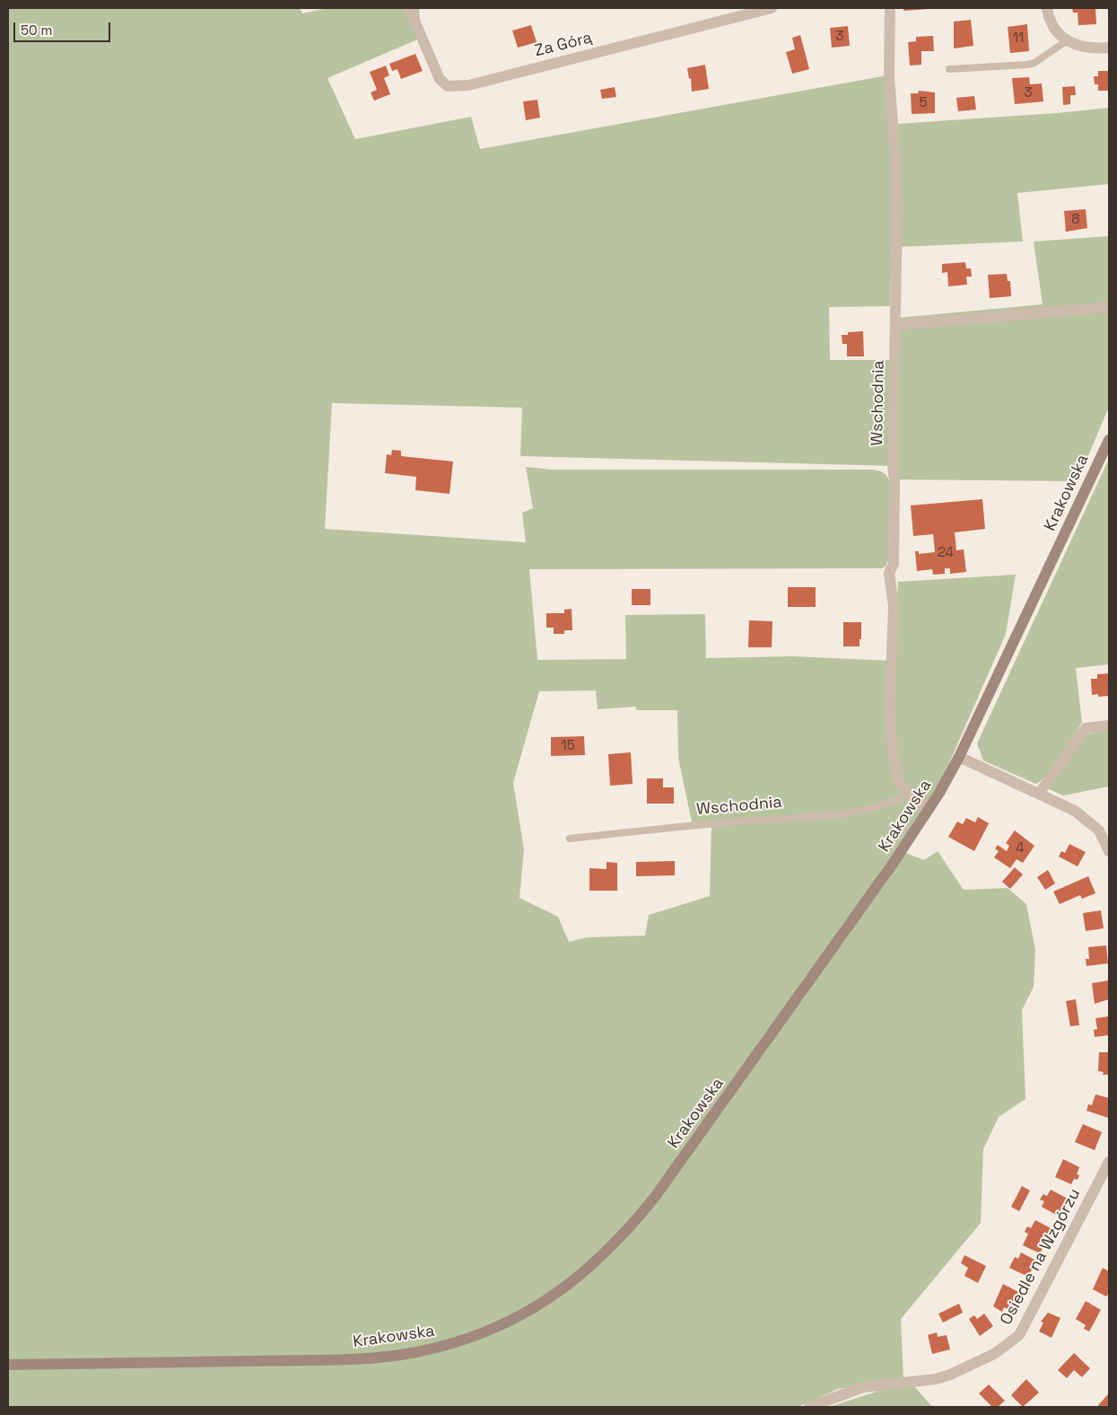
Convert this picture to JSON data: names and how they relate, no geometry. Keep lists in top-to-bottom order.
{
  "streets": {
    "main road": ["Krakowska"],
    "street": ["Za Górą", "Wschodnia", "Osiedle na Wzgórzu"]
  },
  "crossings": [
    ["Wschodnia", "Krakowska"]
  ],
  "house_numbers": [
    "3",
    "11",
    "3",
    "5",
    "8",
    "24",
    "15",
    "4"
  ],
  "scale_bar": "50 m"
}
